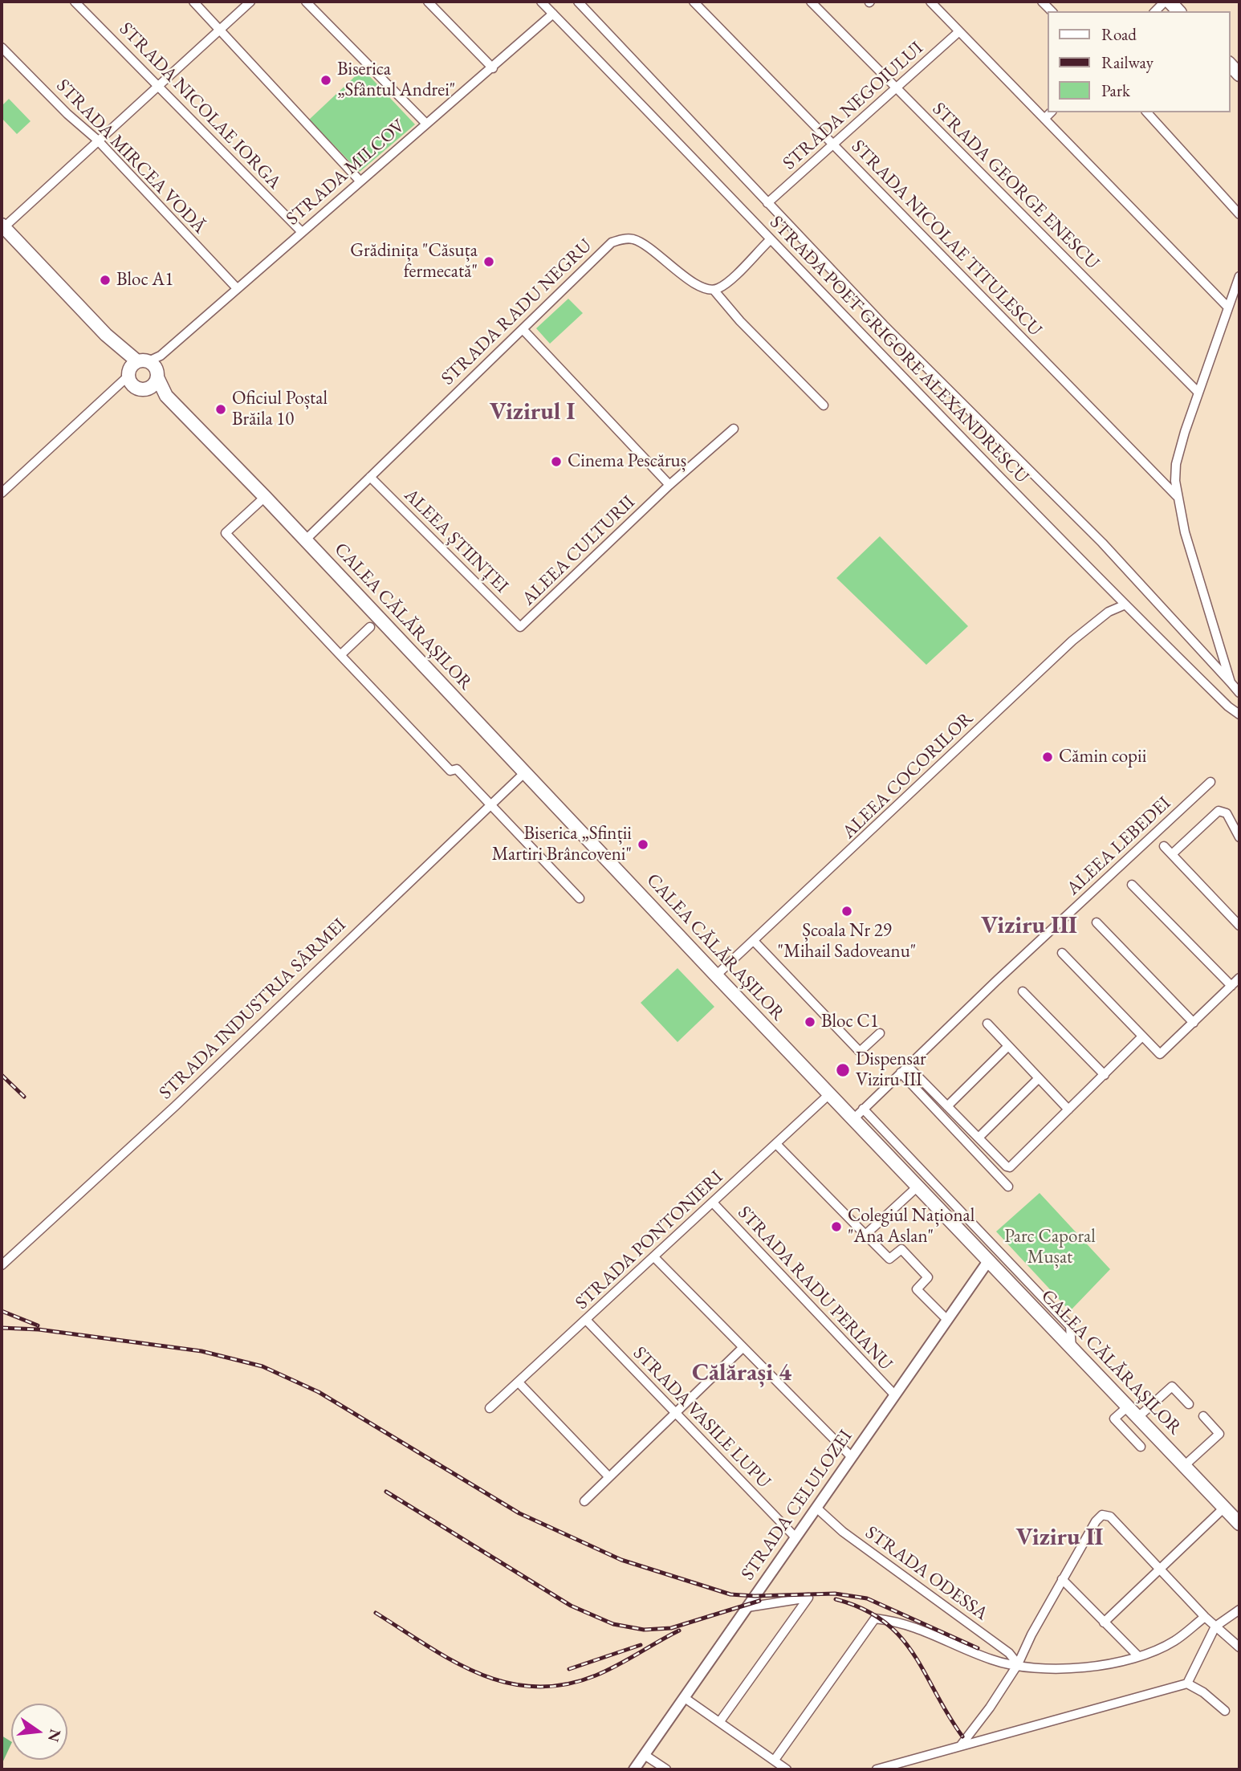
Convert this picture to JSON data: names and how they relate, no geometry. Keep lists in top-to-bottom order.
{
  "streets": {
    "main road": ["CALEA CĂLĂRAȘILOR"],
    "street": [
      "STRADA NICOLAE IORGA",
      "STRADA NEGOIULUI",
      "STRADA MIRCEA VODĂ",
      "STRADA MILCOV",
      "STRADA GEORGE ENESCU",
      "STRADA NICOLAE TITULESCU",
      "STRADA RADU NEGRU",
      "STRADA POET GRIGORE ALEXANDRESCU",
      "ALEEA ȘTIINȚEI",
      "ALEEA CULTURII",
      "ALEEA COCORILOR",
      "ALEEA LEBEDEI",
      "STRADA INDUSTRIA SÂRMEI",
      "STRADA PONTONIERI",
      "STRADA RADU PERIANU",
      "STRADA VASILE LUPU",
      "STRADA CELULOZEI",
      "STRADA ODESSA"
    ]
  },
  "crossings": [
    ["STRADA NICOLAE IORGA", "STRADA MILCOV"],
    ["STRADA NEGOIULUI", "STRADA GEORGE ENESCU"],
    ["STRADA NEGOIULUI", "STRADA NICOLAE TITULESCU"],
    ["STRADA NEGOIULUI", "STRADA POET GRIGORE ALEXANDRESCU"],
    ["STRADA MIRCEA VODĂ", "STRADA MILCOV"],
    ["STRADA MILCOV", "STRADA POET GRIGORE ALEXANDRESCU"],
    ["STRADA MILCOV", "CALEA CĂLĂRAȘILOR"],
    ["STRADA RADU NEGRU", "ALEEA ȘTIINȚEI"],
    ["STRADA RADU NEGRU", "CALEA CĂLĂRAȘILOR"],
    ["STRADA POET GRIGORE ALEXANDRESCU", "ALEEA COCORILOR"],
    ["ALEEA ȘTIINȚEI", "ALEEA CULTURII"],
    ["CALEA CĂLĂRAȘILOR", "ALEEA COCORILOR"],
    ["CALEA CĂLĂRAȘILOR", "ALEEA LEBEDEI"],
    ["CALEA CĂLĂRAȘILOR", "STRADA INDUSTRIA SÂRMEI"],
    ["CALEA CĂLĂRAȘILOR", "STRADA PONTONIERI"],
    ["CALEA CĂLĂRAȘILOR", "STRADA CELULOZEI"],
    ["STRADA PONTONIERI", "STRADA RADU PERIANU"],
    ["STRADA PONTONIERI", "STRADA VASILE LUPU"],
    ["STRADA RADU PERIANU", "STRADA CELULOZEI"],
    ["STRADA VASILE LUPU", "STRADA CELULOZEI"],
    ["STRADA CELULOZEI", "STRADA ODESSA"]
  ],
  "districts": [
    "Vizirul I",
    "Viziru III",
    "Călărași 4",
    "Viziru II"
  ],
  "parks": ["Parc Caporal Mușat"],
  "places": [
    "Biserica „Sfântul Andrei\"",
    "Grădinița \"Căsuța fermecată\"",
    "Bloc A1",
    "Oficiul Poștal Brăila 10",
    "Cinema Pescăruș",
    "Cămin copii",
    "Biserica „Sfinții Martiri Brâncoveni\"",
    "Școala Nr 29 \"Mihail Sadoveanu\"",
    "Bloc C1",
    "Dispensar Viziru III",
    "Colegiul Național \"Ana Aslan\""
  ],
  "legend": ["Road", "Railway", "Park"],
  "north": "right"
}
